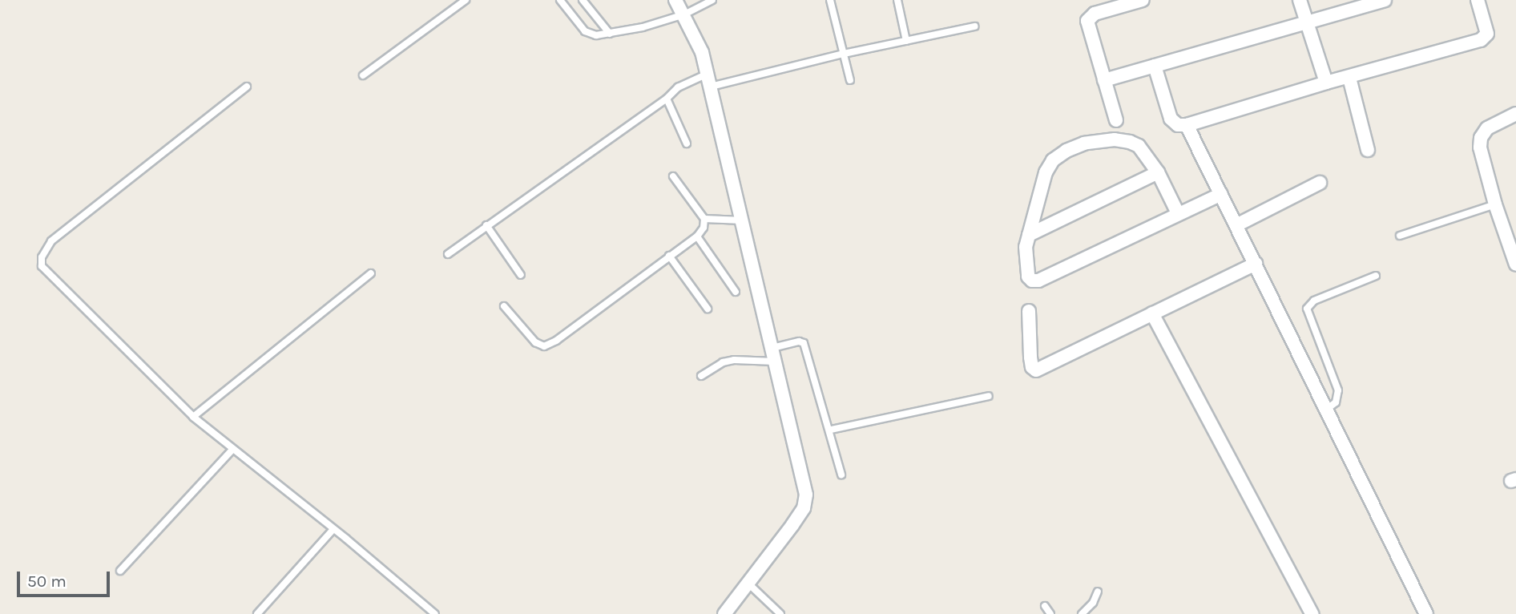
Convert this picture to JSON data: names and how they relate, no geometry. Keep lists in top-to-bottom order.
{
  "scale_bar": "50 m"
}
